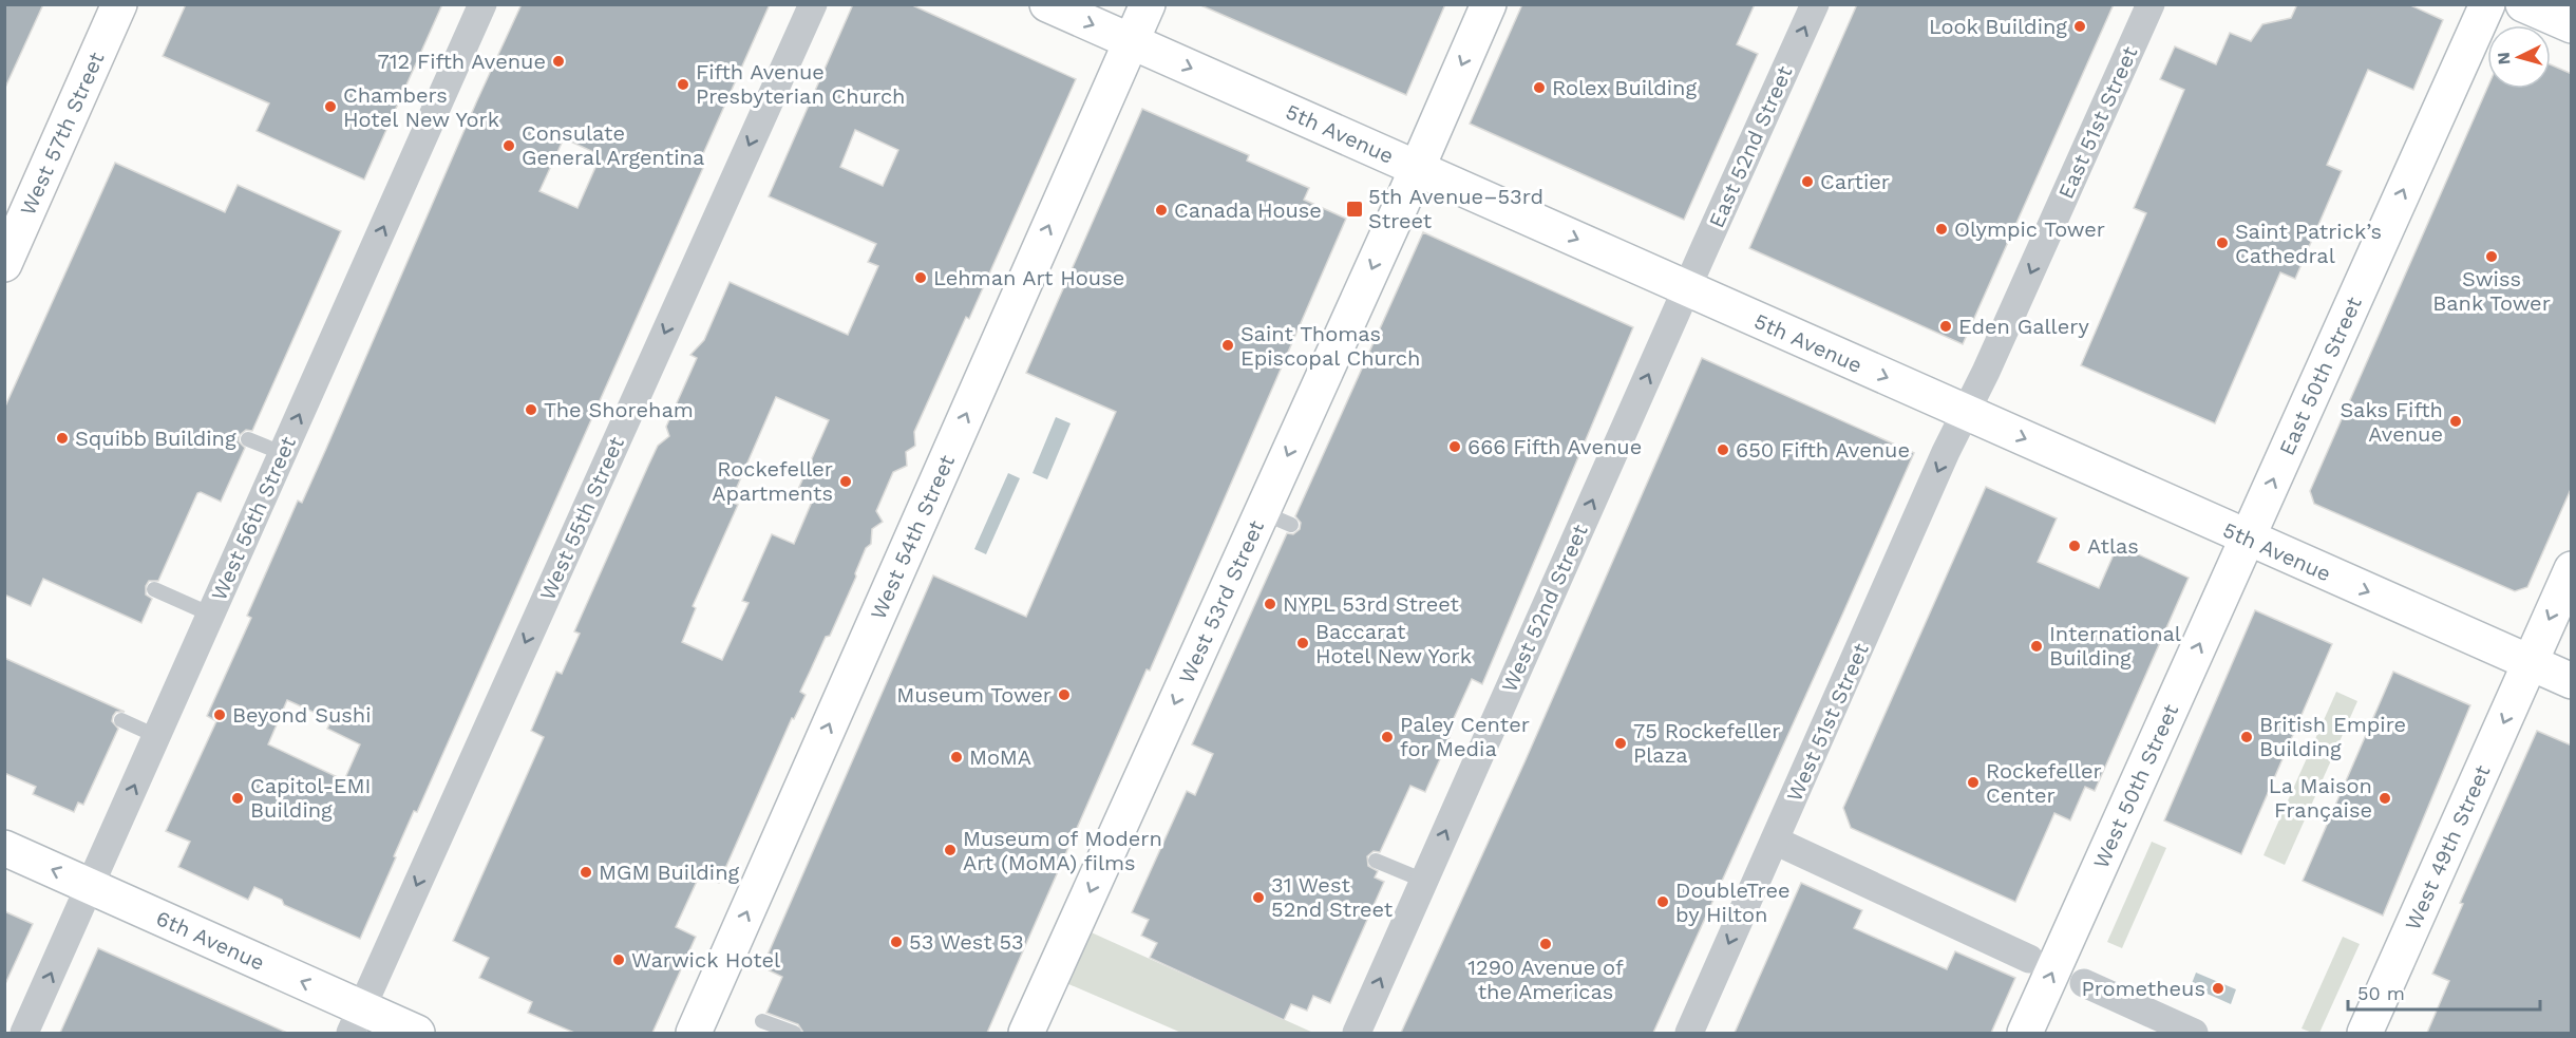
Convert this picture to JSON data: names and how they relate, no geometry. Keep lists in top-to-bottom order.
{
  "streets": {
    "main road": [
      "West 57th Street",
      "5th Avenue",
      "East 50th Street",
      "West 54th Street",
      "West 53rd Street",
      "West 50th Street",
      "West 49th Street",
      "6th Avenue"
    ],
    "street": [
      "East 51st Street",
      "East 52nd Street",
      "West 56th Street",
      "West 55th Street",
      "West 52nd Street",
      "West 51st Street"
    ]
  },
  "crossings": [
    ["East 51st Street", "5th Avenue"],
    ["East 51st Street", "West 51st Street"],
    ["5th Avenue", "East 52nd Street"],
    ["5th Avenue", "East 50th Street"],
    ["5th Avenue", "West 54th Street"],
    ["5th Avenue", "West 53rd Street"],
    ["5th Avenue", "West 52nd Street"],
    ["5th Avenue", "West 51st Street"],
    ["5th Avenue", "West 50th Street"],
    ["5th Avenue", "West 49th Street"],
    ["East 52nd Street", "West 52nd Street"],
    ["East 50th Street", "West 50th Street"],
    ["West 56th Street", "6th Avenue"],
    ["West 55th Street", "6th Avenue"]
  ],
  "one_way": [
    "East 51st Street",
    "5th Avenue",
    "East 52nd Street",
    "East 50th Street",
    "West 56th Street",
    "West 55th Street",
    "West 54th Street",
    "West 53rd Street",
    "West 52nd Street",
    "West 51st Street",
    "West 50th Street",
    "West 49th Street",
    "6th Avenue"
  ],
  "places": {
    "other": [
      "Look Building",
      "712 Fifth Avenue",
      "Fifth Avenue Presbyterian Church",
      "Rolex Building",
      "Chambers Hotel New York",
      "Consulate General Argentina",
      "Cartier",
      "Canada House",
      "Olympic Tower",
      "Saint Patrick’s Cathedral",
      "Swiss Bank Tower",
      "Lehman Art House",
      "Eden Gallery",
      "Saint Thomas Episcopal Church",
      "The Shoreham",
      "Saks Fifth Avenue",
      "Squibb Building",
      "666 Fifth Avenue",
      "650 Fifth Avenue",
      "Rockefeller Apartments",
      "Atlas",
      "NYPL 53rd Street",
      "Baccarat Hotel New York",
      "International Building",
      "Museum Tower",
      "Beyond Sushi",
      "Paley Center for Media",
      "British Empire Building",
      "75 Rockefeller Plaza",
      "MoMA",
      "Rockefeller Center",
      "Capitol-EMI Building",
      "La Maison Française",
      "Museum of Modern Art (MoMA) films",
      "MGM Building",
      "31 West 52nd Street",
      "DoubleTree by Hilton",
      "53 West 53",
      "1290 Avenue of the Americas",
      "Warwick Hotel",
      "Prometheus"
    ],
    "transit": ["5th Avenue–53rd Street"]
  },
  "scale_bar": "50 m",
  "north": "left"
}
